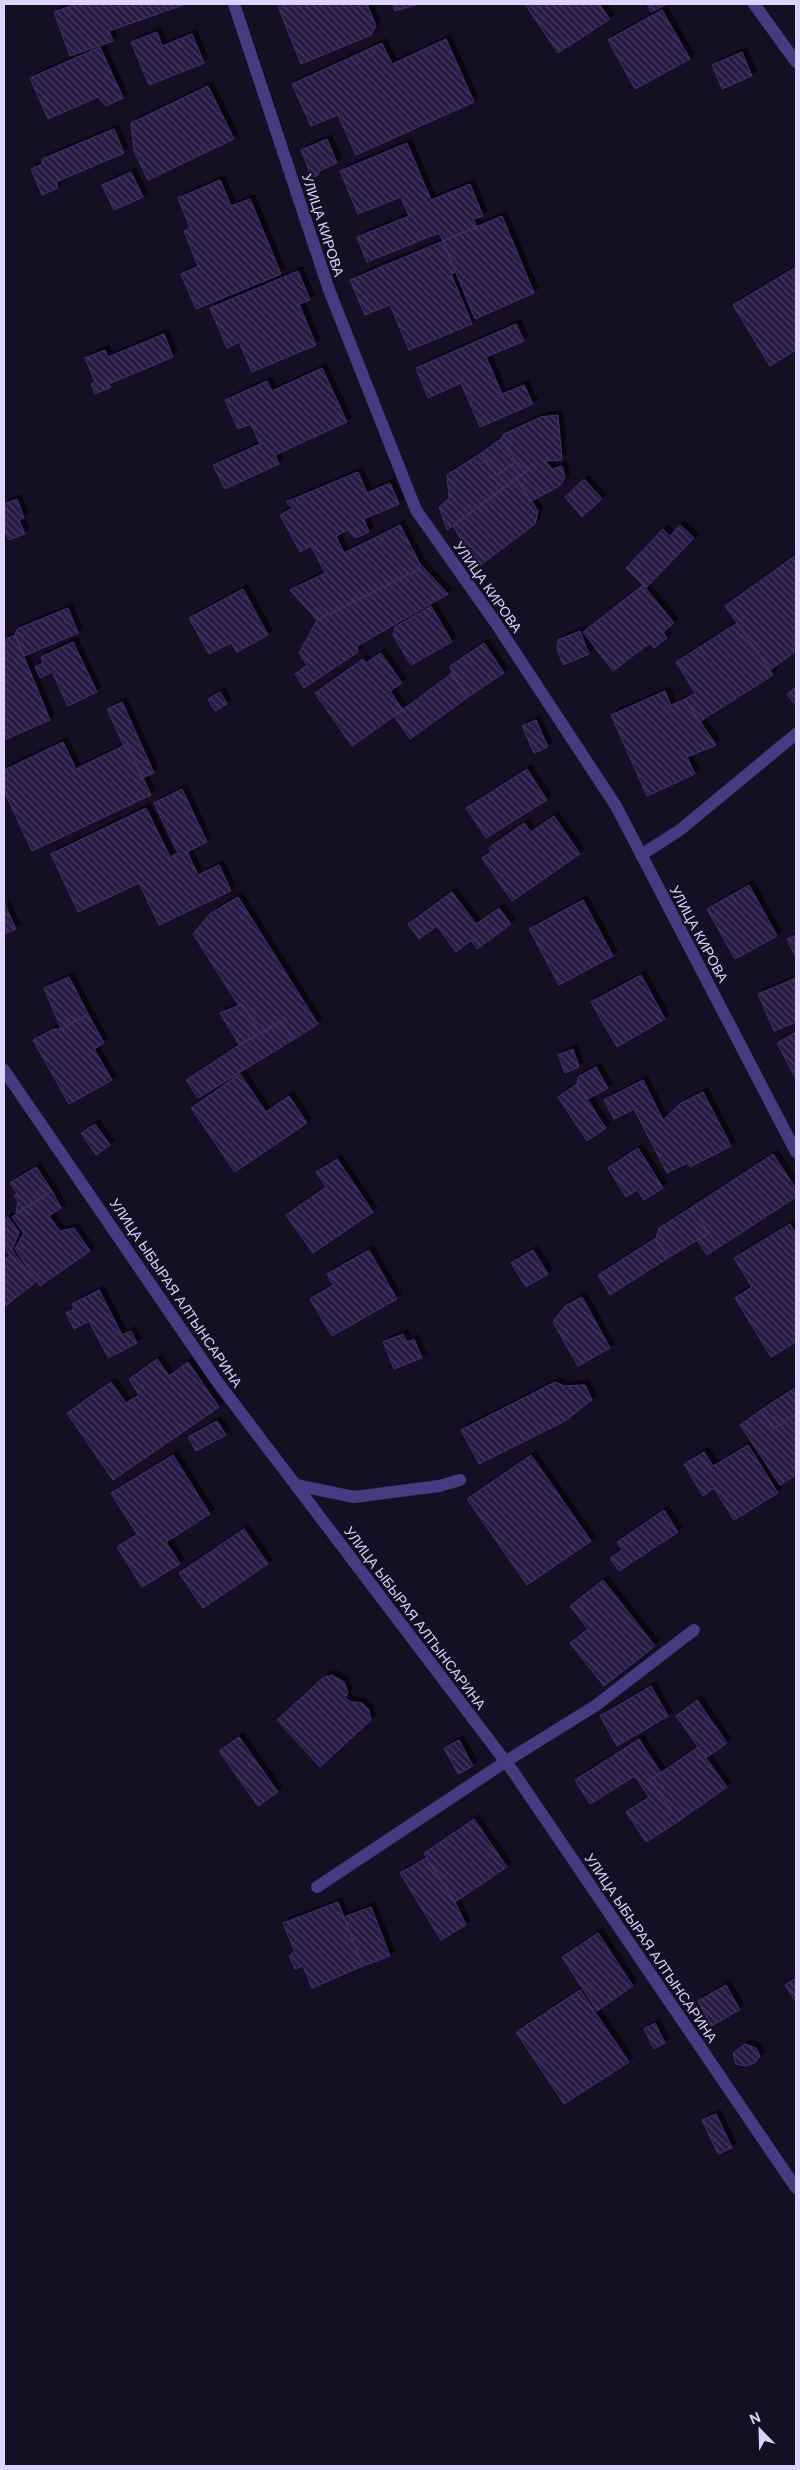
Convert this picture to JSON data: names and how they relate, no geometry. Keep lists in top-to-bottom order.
{
  "streets": {
    "street": ["УЛИЦА КИРОВА", "УЛИЦА ЫБЫРАЯ АЛТЫНСАРИНА"]
  },
  "north": "top left"
}
